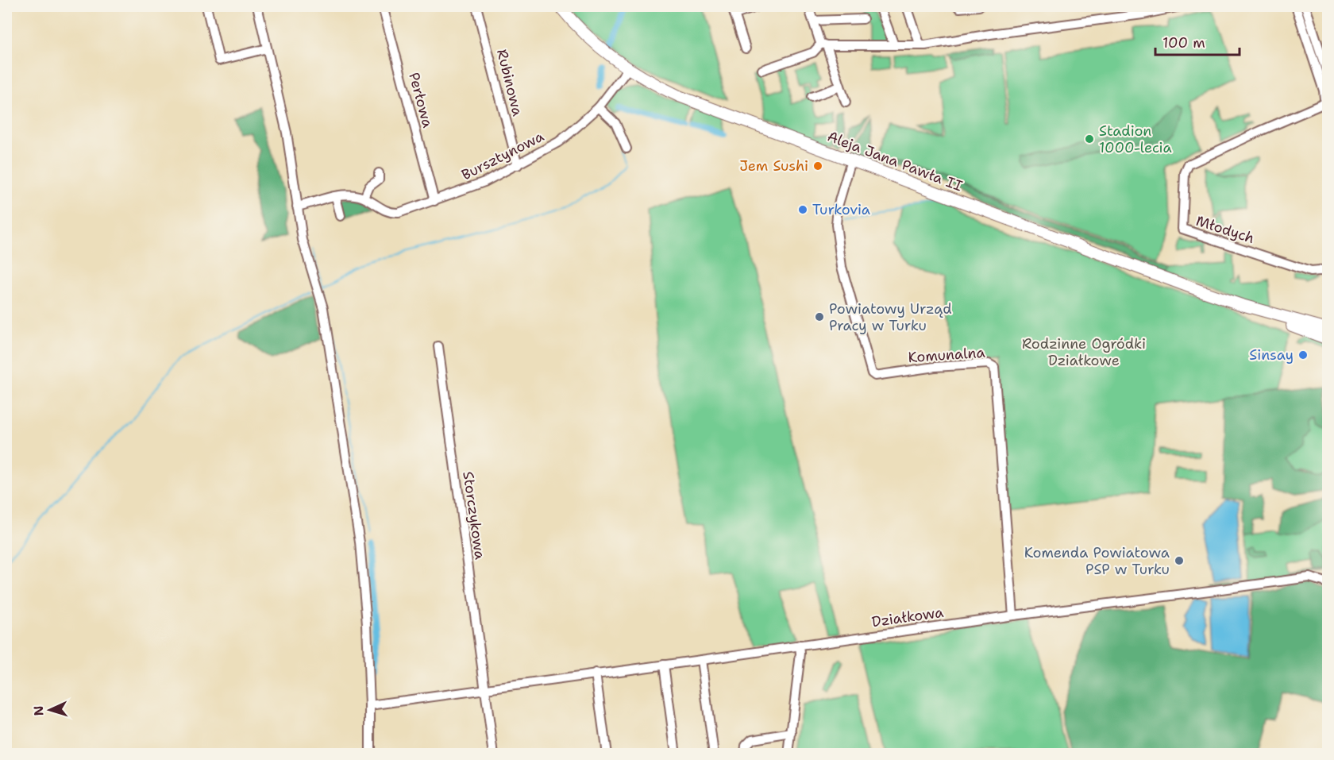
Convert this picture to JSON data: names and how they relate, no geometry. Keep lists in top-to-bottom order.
{
  "streets": {
    "main road": ["Aleja Jana Pawła II"],
    "street": [
      "Rubinowa",
      "Perłowa",
      "Bursztynowa",
      "Młodych",
      "Komunalna",
      "Storczykowa",
      "Działkowa"
    ]
  },
  "crossings": [
    ["Rubinowa", "Bursztynowa"],
    ["Perłowa", "Bursztynowa"],
    ["Bursztynowa", "Aleja Jana Pawła II"],
    ["Aleja Jana Pawła II", "Komunalna"],
    ["Komunalna", "Działkowa"],
    ["Storczykowa", "Działkowa"]
  ],
  "parks": ["Rodzinne Ogródki Działkowe"],
  "places": [
    "Stadion 1000-lecia",
    "Jem Sushi",
    "Turkovia",
    "Powiatowy Urząd Pracy w Turku",
    "Sinsay",
    "Komenda Powiatowa PSP w Turku"
  ],
  "scale_bar": "100 m",
  "north": "left"
}
